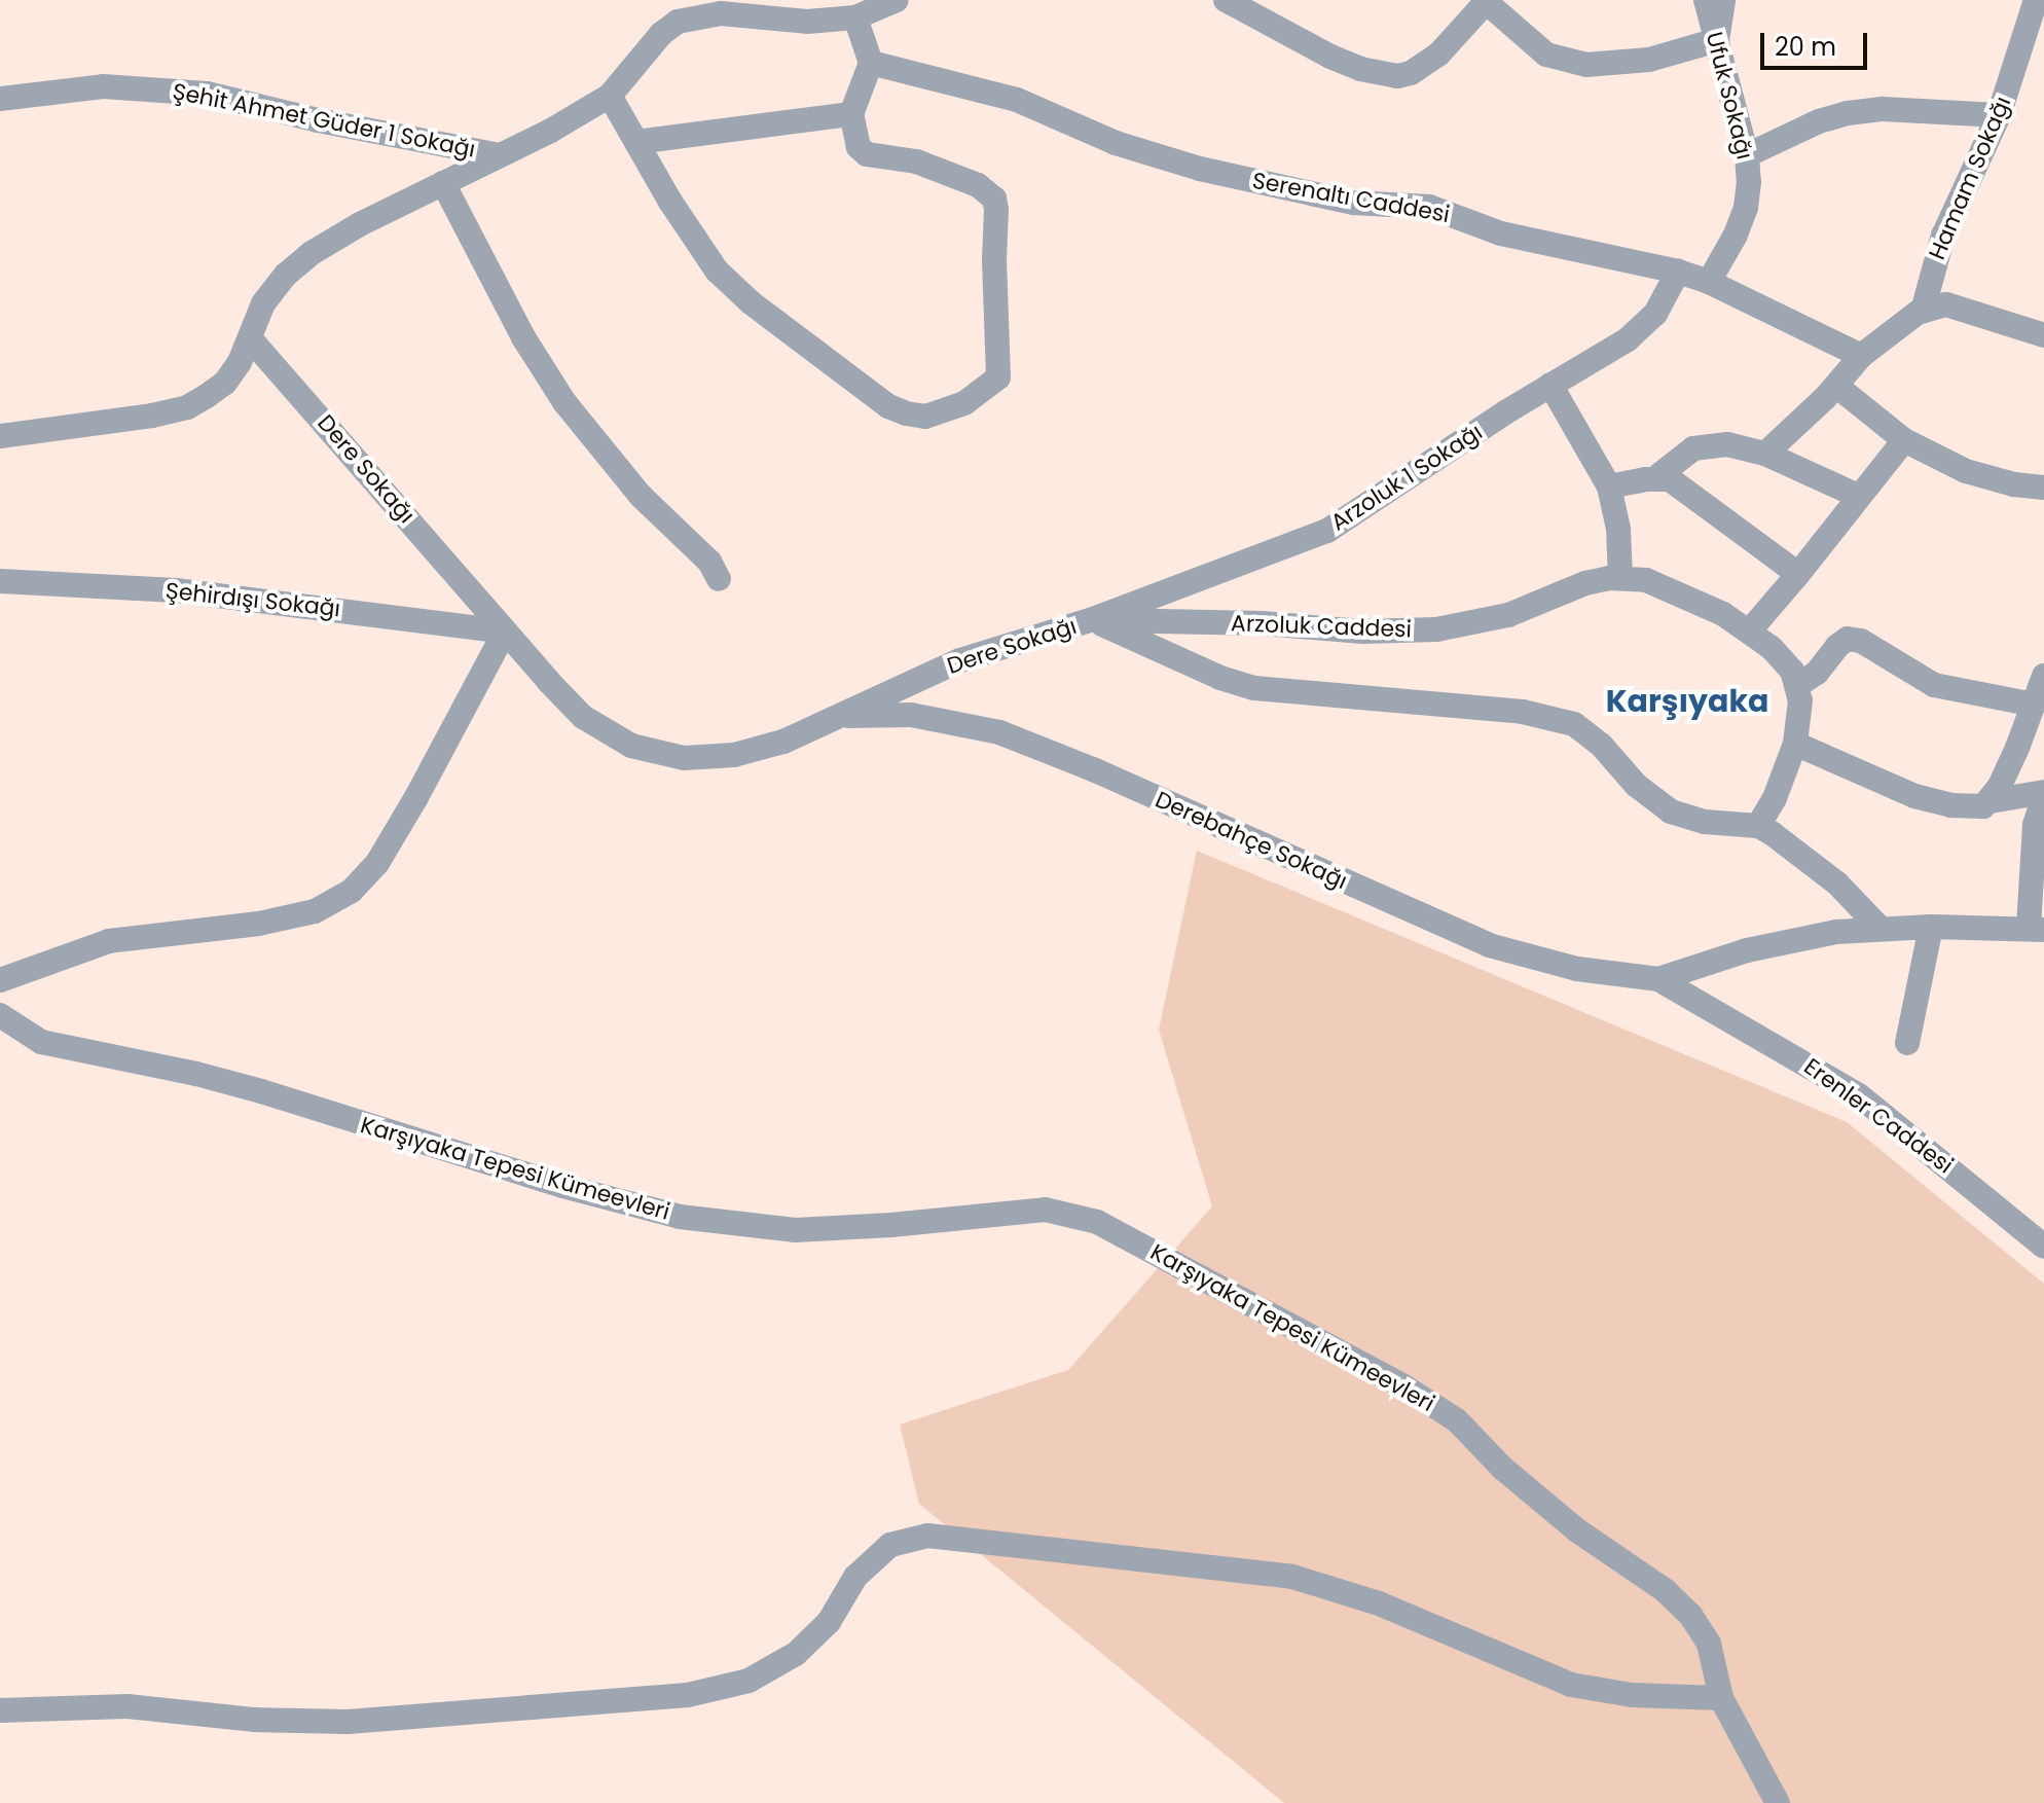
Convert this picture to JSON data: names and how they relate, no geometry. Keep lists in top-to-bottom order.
{
  "streets": {
    "street": [
      "Ufuk Sokağı",
      "Şehit Ahmet Güder 1 Sokağı",
      "Hamam Sokağı",
      "Serenaltı Caddesi",
      "Dere Sokağı",
      "Arzoluk 1 Sokağı",
      "Şehirdışı Sokağı",
      "Arzoluk Caddesi",
      "Derebahçe Sokağı",
      "Erenler Caddesi",
      "Karşıyaka Tepesi Kümeevleri"
    ]
  },
  "crossings": [
    ["Ufuk Sokağı", "Serenaltı Caddesi"],
    ["Serenaltı Caddesi", "Arzoluk 1 Sokağı"],
    ["Dere Sokağı", "Arzoluk 1 Sokağı"],
    ["Dere Sokağı", "Şehirdışı Sokağı"],
    ["Dere Sokağı", "Arzoluk Caddesi"],
    ["Dere Sokağı", "Derebahçe Sokağı"],
    ["Arzoluk 1 Sokağı", "Arzoluk Caddesi"],
    ["Derebahçe Sokağı", "Erenler Caddesi"]
  ],
  "districts": ["Karşıyaka"],
  "scale_bar": "20 m"
}
